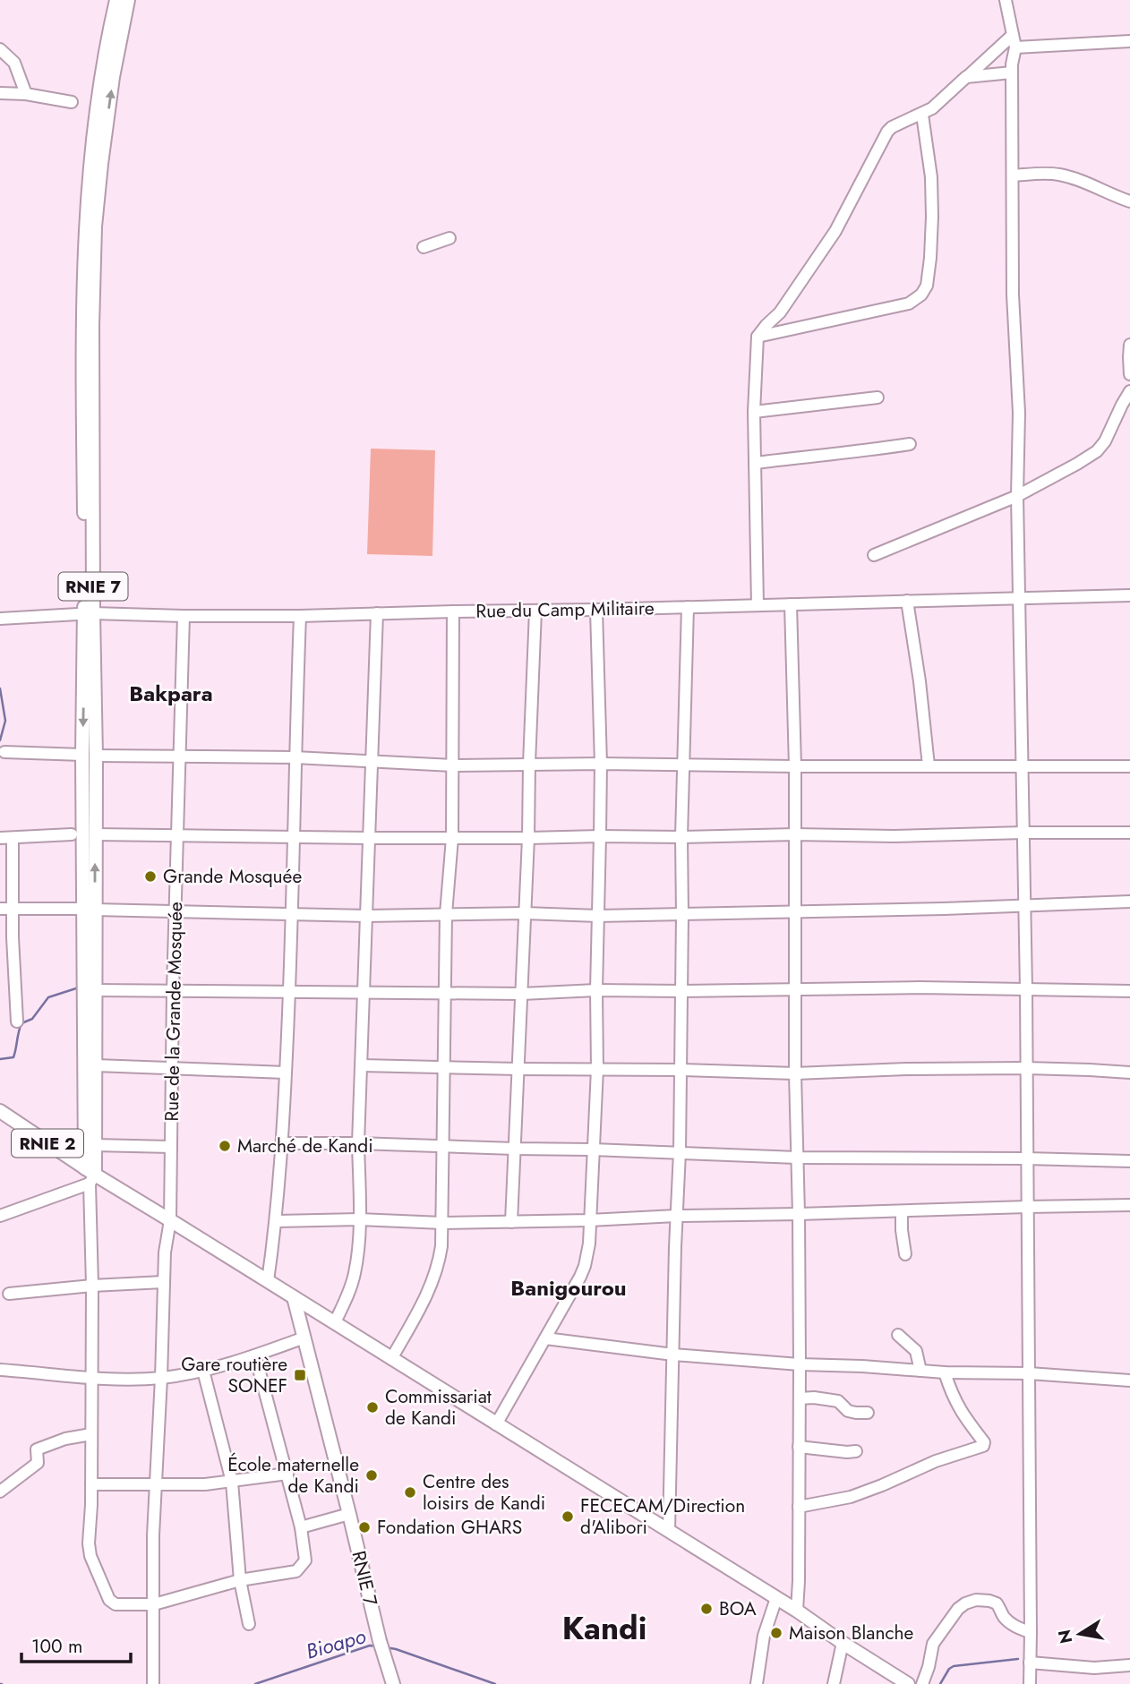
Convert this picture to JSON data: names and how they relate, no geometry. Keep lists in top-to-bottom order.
{
  "streets": {
    "main road": ["RNIE 7", "RNIE 2"],
    "street": ["Rue du Camp Militaire", "Rue de la Grande Mosquée"]
  },
  "crossings": [
    ["RNIE 7", "Rue du Camp Militaire"],
    ["RNIE 7", "RNIE 2"],
    ["Rue du Camp Militaire", "Rue de la Grande Mosquée"],
    ["Rue de la Grande Mosquée", "RNIE 2"]
  ],
  "districts": ["Bakpara", "Banigourou", "Kandi"],
  "water": ["Bioapo"],
  "places": {
    "other": [
      "Grande Mosquée",
      "Marché de Kandi",
      "Commissariat de Kandi",
      "École maternelle de Kandi",
      "Centre des loisirs de Kandi",
      "FECECAM/Direction d'Alibori",
      "Fondation GHARS",
      "BOA",
      "Maison Blanche"
    ],
    "transit": ["Gare routière SONEF"]
  },
  "scale_bar": "100 m",
  "north": "left"
}
